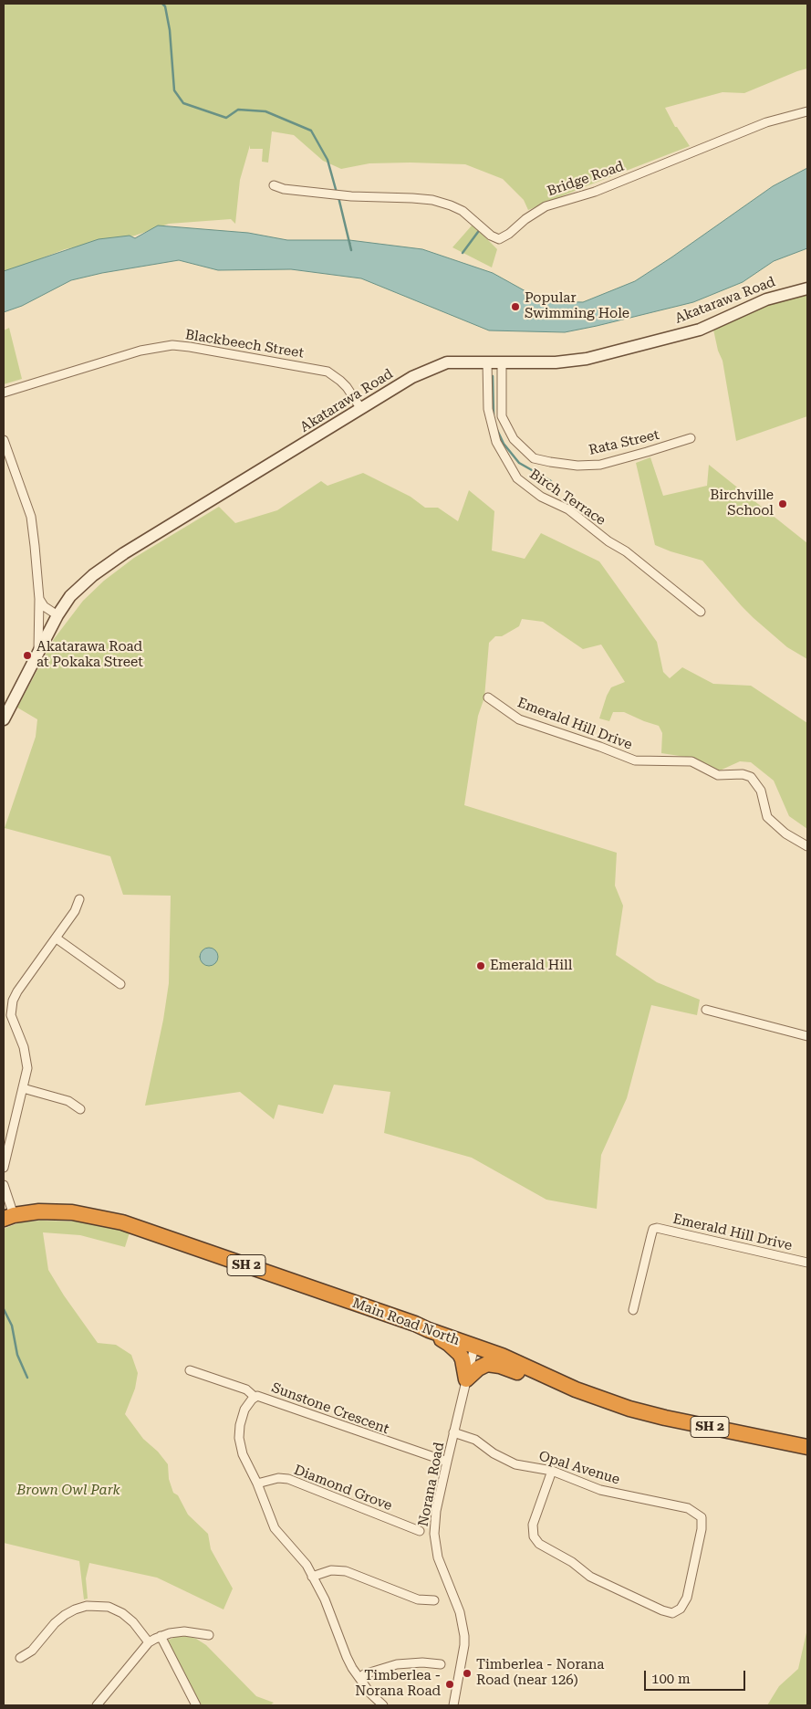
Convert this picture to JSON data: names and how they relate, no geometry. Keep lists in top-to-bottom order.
{
  "streets": {
    "highway": ["SH 2", "Main Road North"],
    "street": [
      "Bridge Road",
      "Akatarawa Road",
      "Blackbeech Street",
      "Rata Street",
      "Birch Terrace",
      "Emerald Hill Drive",
      "Sunstone Crescent",
      "Opal Avenue",
      "Norana Road",
      "Diamond Grove"
    ]
  },
  "crossings": [
    ["Akatarawa Road", "Blackbeech Street"],
    ["Akatarawa Road", "Rata Street"],
    ["Akatarawa Road", "Birch Terrace"],
    ["Main Road North", "Norana Road"],
    ["Sunstone Crescent", "Norana Road"],
    ["Sunstone Crescent", "Diamond Grove"],
    ["Opal Avenue", "Norana Road"]
  ],
  "parks": ["Brown Owl Park"],
  "places": [
    "Popular Swimming Hole",
    "Birchville School",
    "Akatarawa Road at Pokaka Street",
    "Emerald Hill",
    "Timberlea - Norana Road (near 126)",
    "Timberlea - Norana Road"
  ],
  "scale_bar": "100 m"
}
